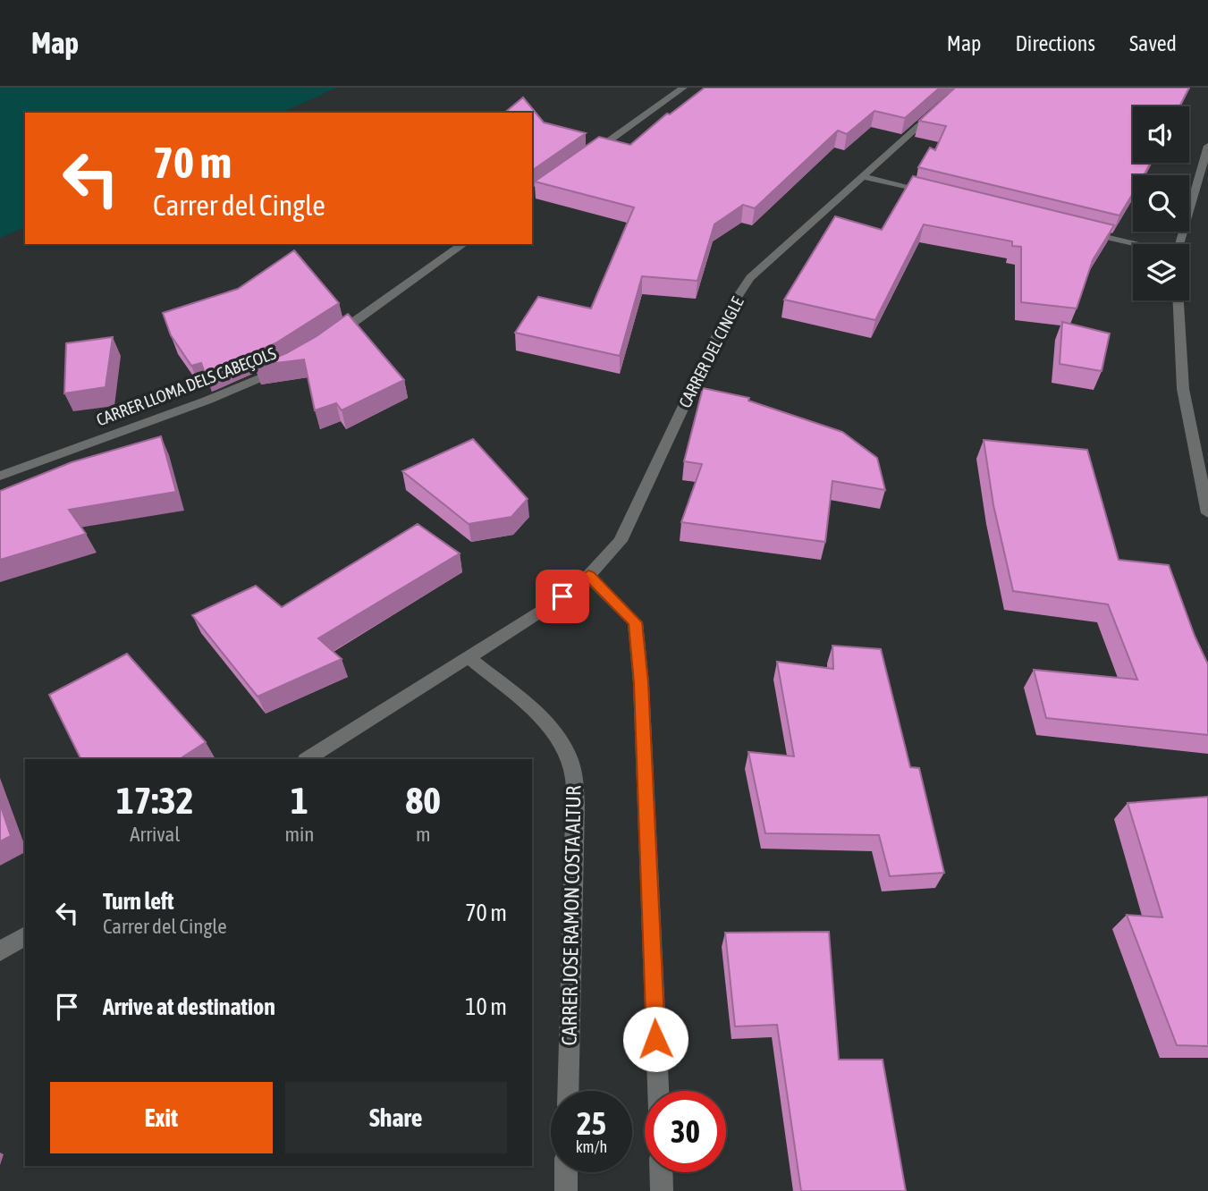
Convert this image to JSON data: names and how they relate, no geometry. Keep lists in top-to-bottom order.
{
  "streets": {
    "street": ["CARRER DEL CINGLE", "CARRER LLOMA DELS CABEÇOLS", "CARRER JOSE RAMON COSTA ALTUR"]
  },
  "crossings": [
    ["CARRER DEL CINGLE", "CARRER JOSE RAMON COSTA ALTUR"]
  ],
  "page": {
    "header": "Map",
    "nav": ["Map", "Directions", "Saved"],
    "turn": ["70 m", "Carrer del Cingle"],
    "eta": [
      "17:32",
      "Arrival",
      "1",
      "min",
      "80",
      "m"
    ],
    "list": [
      {
        "name": "Turn left",
        "note": "Carrer del Cingle",
        "value": "70 m"
      },
      {
        "name": "Arrive at destination",
        "value": "10 m"
      }
    ],
    "buttons": ["Exit", "Share"],
    "speed": "25 km/h",
    "limit": "30"
  }
}
